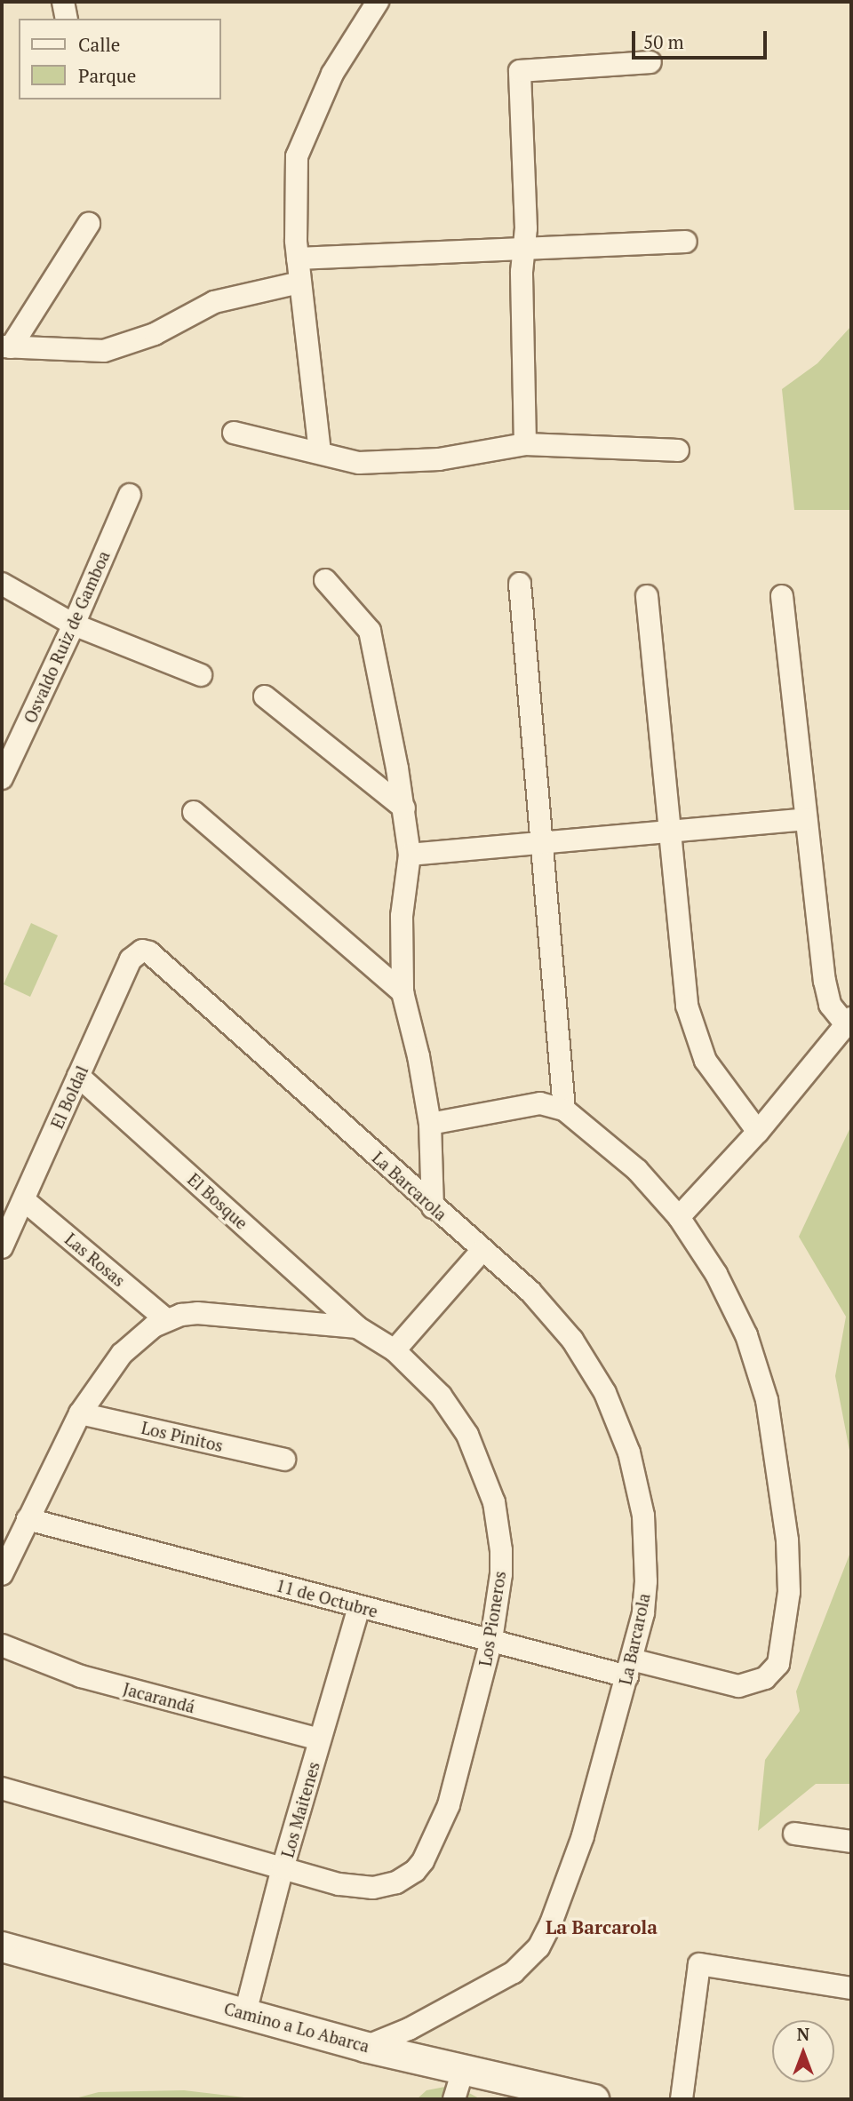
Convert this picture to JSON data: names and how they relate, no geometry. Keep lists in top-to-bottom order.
{
  "streets": {
    "main road": ["Camino a Lo Abarca"],
    "street": [
      "Osvaldo Ruiz de Gamboa",
      "El Boldal",
      "La Barcarola",
      "El Bosque",
      "Las Rosas",
      "Los Pinitos",
      "11 de Octubre",
      "Los Pioneros",
      "Jacarandá",
      "Los Maitenes"
    ]
  },
  "crossings": [
    ["El Boldal", "La Barcarola"],
    ["El Boldal", "El Bosque"],
    ["El Boldal", "Las Rosas"],
    ["La Barcarola", "11 de Octubre"],
    ["La Barcarola", "Camino a Lo Abarca"],
    ["El Bosque", "Los Pioneros"],
    ["Las Rosas", "Los Pioneros"],
    ["Los Pinitos", "Los Pioneros"],
    ["11 de Octubre", "Los Pioneros"],
    ["11 de Octubre", "Los Maitenes"],
    ["Los Pioneros", "Los Maitenes"],
    ["Jacarandá", "Los Maitenes"],
    ["Los Maitenes", "Camino a Lo Abarca"]
  ],
  "districts": ["La Barcarola"],
  "legend": ["Calle", "Parque"],
  "scale_bar": "50 m",
  "north": "top"
}
